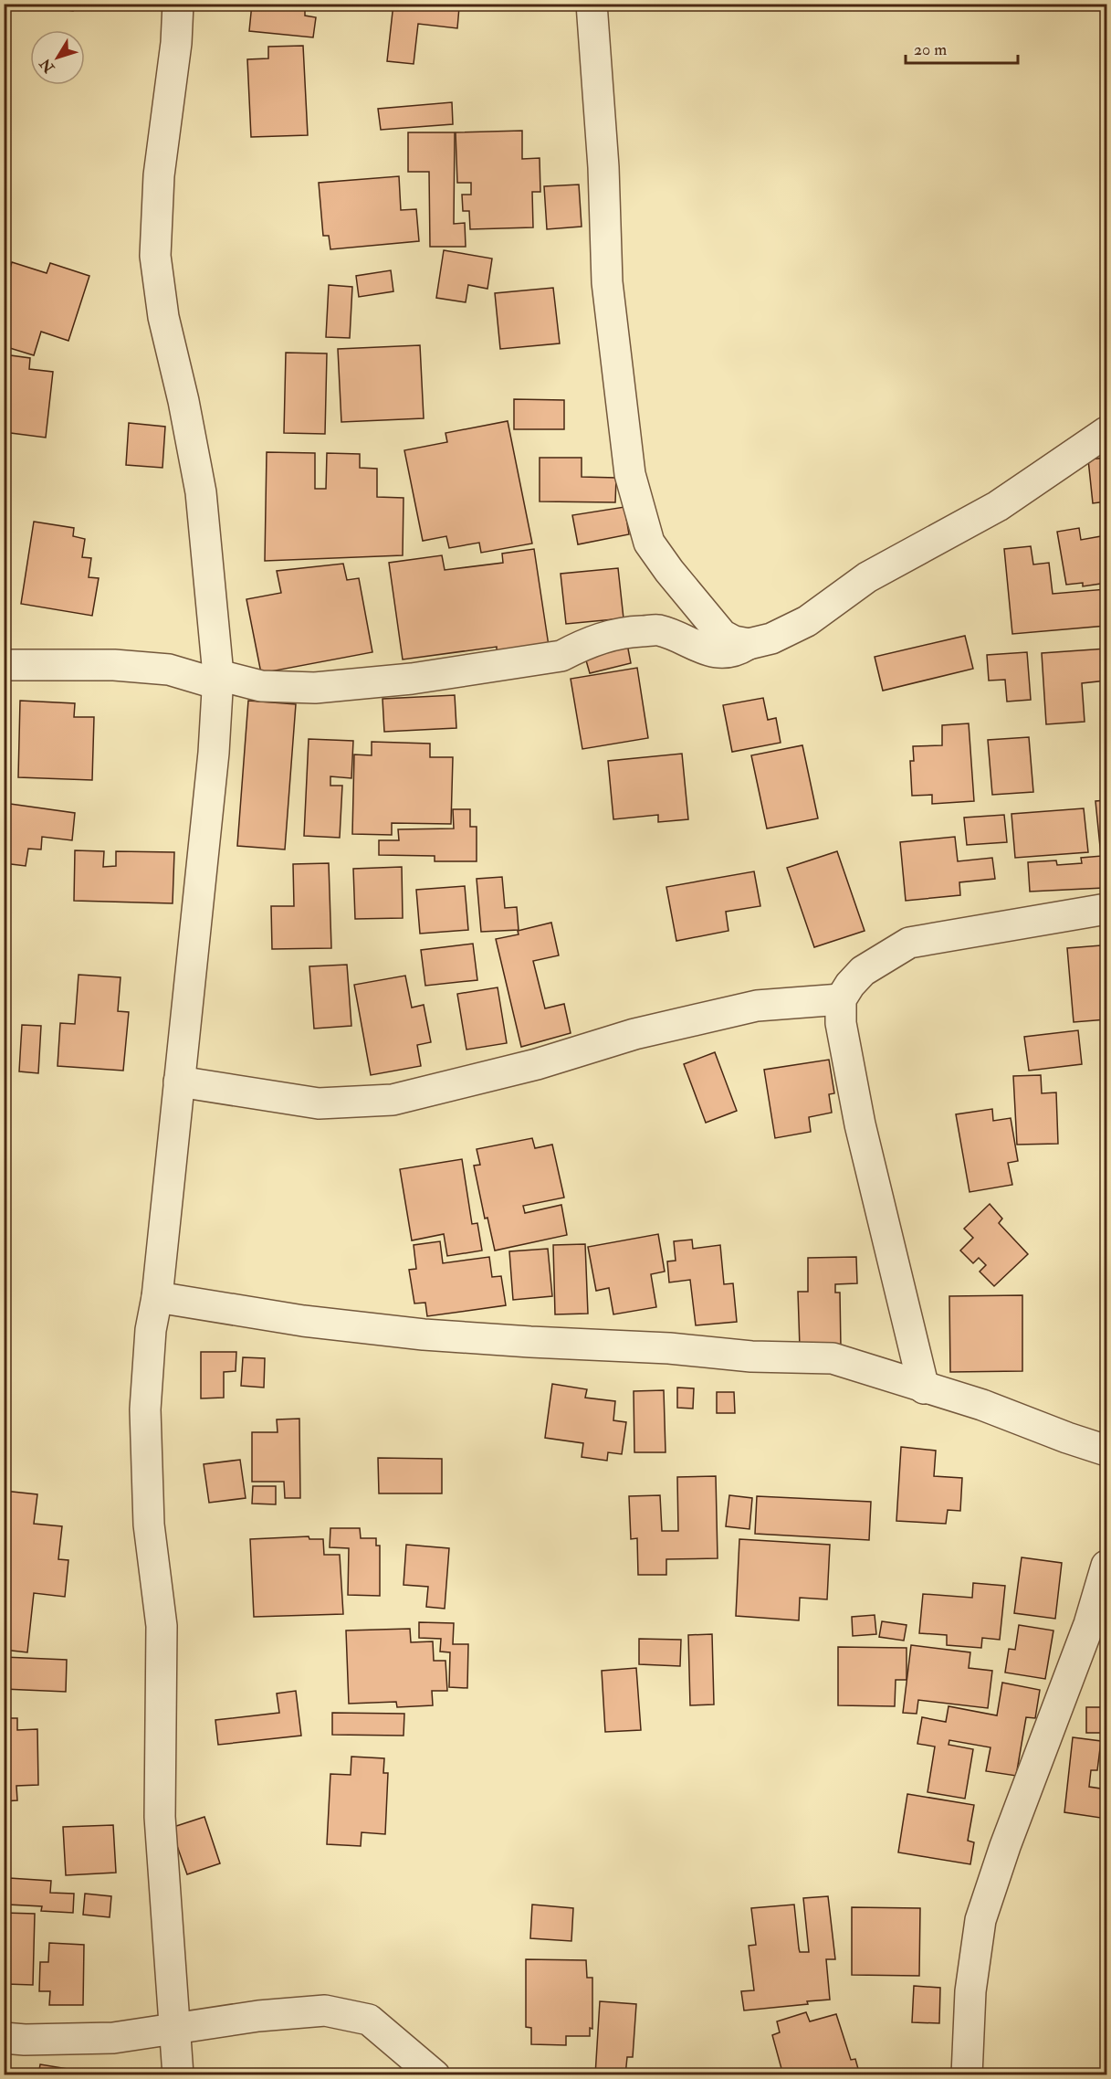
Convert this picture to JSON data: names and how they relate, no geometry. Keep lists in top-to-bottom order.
{
  "scale_bar": "20 m",
  "north": "bottom left"
}
